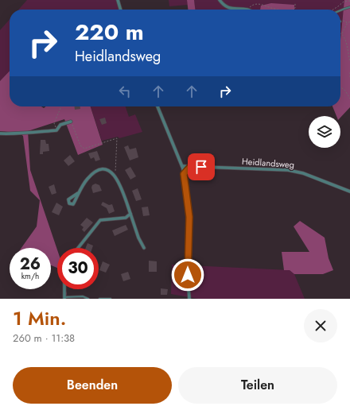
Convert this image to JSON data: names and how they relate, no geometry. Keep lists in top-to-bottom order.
{
  "streets": {
    "street": ["Heidlandsweg"]
  },
  "page": {
    "turn": ["220 m", "Heidlandsweg"],
    "speed": "26 km/h",
    "limit": "30",
    "heading": ["1 Min.", "260 m · 11:38"],
    "buttons": ["Beenden", "Teilen"]
  }
}
